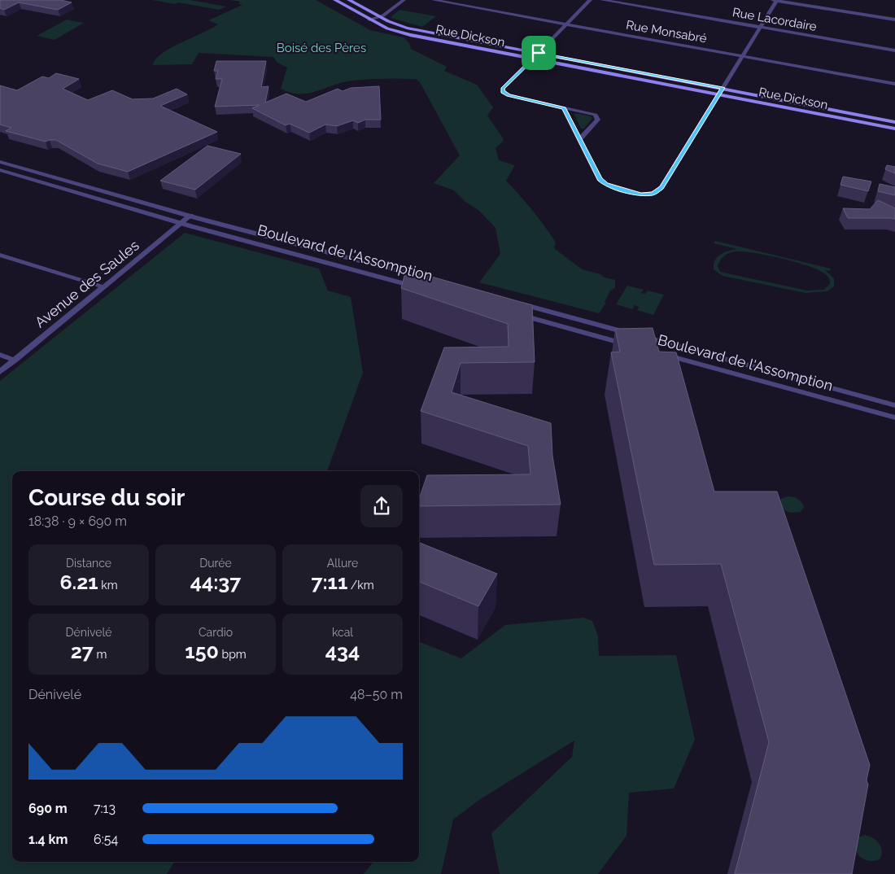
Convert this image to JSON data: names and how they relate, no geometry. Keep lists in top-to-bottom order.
{
  "streets": {
    "main road": ["Rue Dickson"],
    "street": [
      "Rue Lacordaire",
      "Rue Monsabré",
      "Boulevard de l'Assomption",
      "Avenue des Saules"
    ]
  },
  "crossings": [
    ["Boulevard de l'Assomption", "Avenue des Saules"]
  ],
  "parks": ["Boisé des Pères"],
  "page": {
    "heading": ["Course du soir", "18:38 · 9 × 690 m"],
    "stats": [
      ["Distance", "6.21 km"],
      ["Durée", "44:37"],
      ["Allure", "7:11 /km"],
      ["Dénivelé", "27 m"],
      ["Cardio", "150 bpm"],
      ["kcal", "434"]
    ],
    "chart": ["Dénivelé", "48–50 m"],
    "list": [
      {
        "name": "690 m",
        "note": "7:13"
      },
      {
        "name": "1.4 km",
        "note": "6:54"
      }
    ]
  }
}
